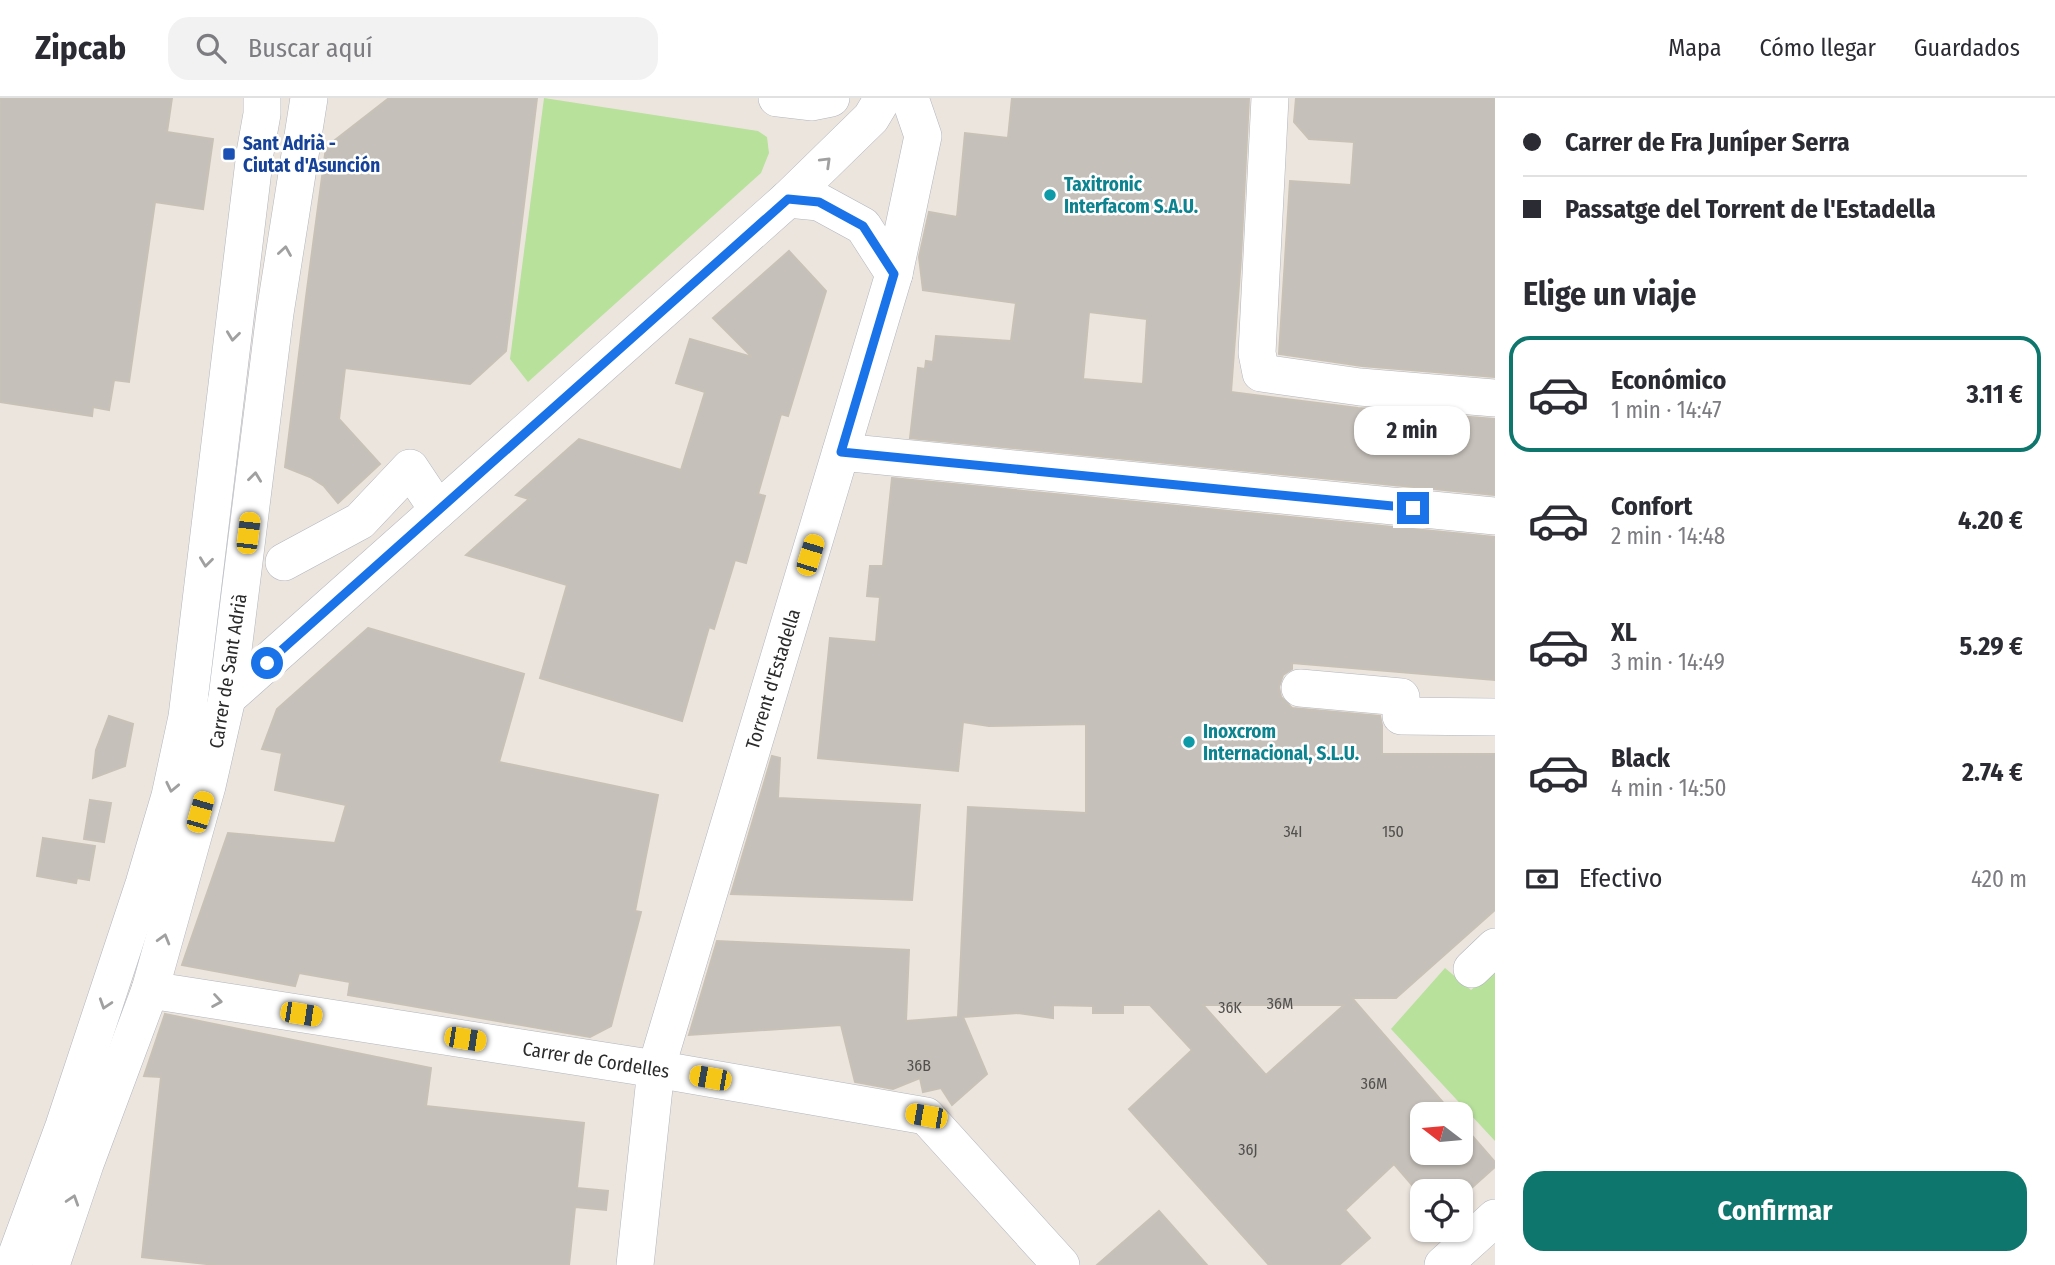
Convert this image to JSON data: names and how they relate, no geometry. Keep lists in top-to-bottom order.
{
  "streets": {
    "street": ["Carrer de Sant Adrià", "Torrent d'Estadella", "Carrer de Cordelles"]
  },
  "crossings": [
    ["Carrer de Sant Adrià", "Carrer de Cordelles"],
    ["Torrent d'Estadella", "Carrer de Cordelles"]
  ],
  "one_way": ["Carrer de Cordelles"],
  "places": {
    "transit": ["Sant Adrià - Ciutat d'Asunción"],
    "other": ["Taxitronic Interfacom S.A.U.", "Inoxcrom Internacional, S.L.U."]
  },
  "house_numbers": [
    "34I",
    "150",
    "36M",
    "36K",
    "36B",
    "36M",
    "36J"
  ],
  "north": "left",
  "page": {
    "header": "Zipcab",
    "search": "Buscar aquí",
    "nav": ["Mapa", "Cómo llegar", "Guardados"],
    "banner": ["Carrer de Fra Juníper Serra", "Passatge del Torrent de l'Estadella"],
    "heading": "Elige un viaje",
    "list": [
      {
        "name": "Económico",
        "note": "1 min · 14:47",
        "value": "3.11 €"
      },
      {
        "name": "Confort",
        "note": "2 min · 14:48",
        "value": "4.20 €"
      },
      {
        "name": "XL",
        "note": "3 min · 14:49",
        "value": "5.29 €"
      },
      {
        "name": "Black",
        "note": "4 min · 14:50",
        "value": "2.74 €"
      }
    ],
    "bubble": "2 min",
    "pay": ["Efectivo", "420 m"],
    "buttons": "Confirmar"
  }
}
